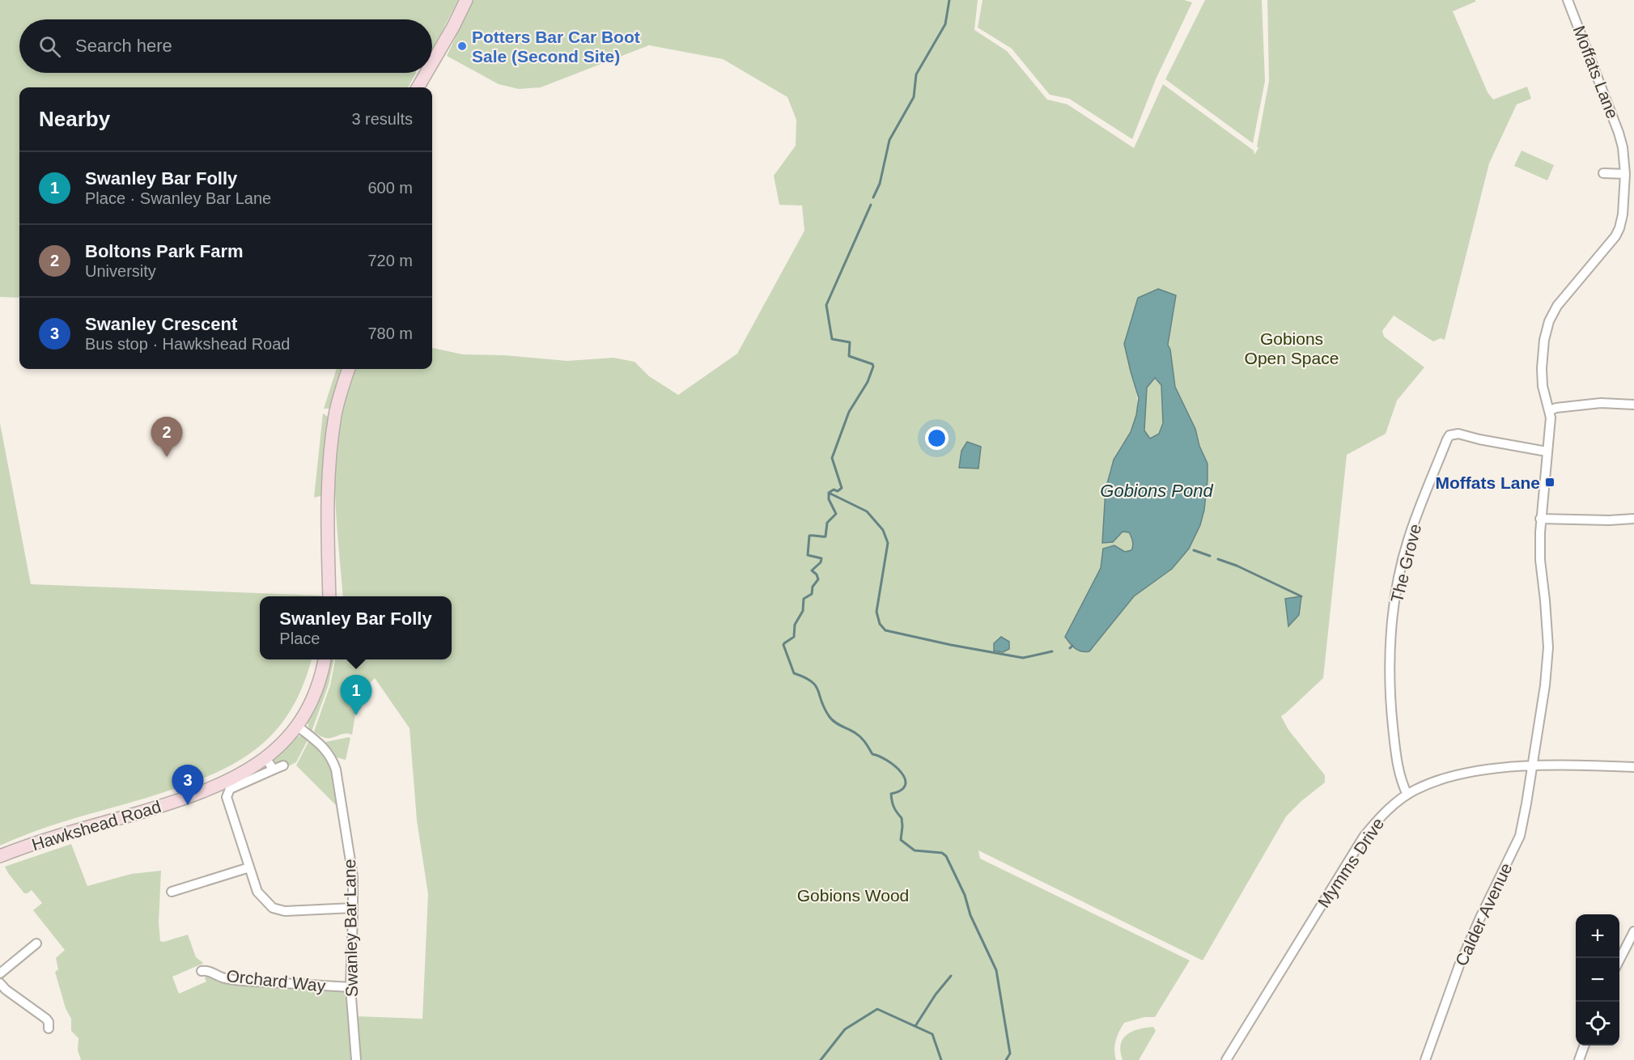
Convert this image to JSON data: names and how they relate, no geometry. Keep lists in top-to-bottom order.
{
  "streets": {
    "street": [
      "Moffats Lane",
      "The Grove",
      "Hawkshead Road",
      "Mymms Drive",
      "Calder Avenue",
      "Swanley Bar Lane",
      "Orchard Way"
    ]
  },
  "crossings": [
    ["Moffats Lane", "The Grove"],
    ["Moffats Lane", "Mymms Drive"],
    ["Moffats Lane", "Calder Avenue"],
    ["The Grove", "Mymms Drive"],
    ["Hawkshead Road", "Swanley Bar Lane"],
    ["Mymms Drive", "Calder Avenue"],
    ["Swanley Bar Lane", "Orchard Way"]
  ],
  "water": ["Gobions Pond"],
  "parks": ["Gobions Open Space", "Gobions Wood"],
  "places": {
    "other": ["Potters Bar Car Boot Sale (Second Site)"],
    "transit": ["Moffats Lane"]
  },
  "page": {
    "search": "Search here",
    "heading": ["Nearby", "3 results"],
    "list": [
      {
        "mark": "1",
        "name": "Swanley Bar Folly",
        "note": "Place · Swanley Bar Lane",
        "value": "600 m"
      },
      {
        "mark": "2",
        "name": "Boltons Park Farm",
        "note": "University",
        "value": "720 m"
      },
      {
        "mark": "3",
        "name": "Swanley Crescent",
        "note": "Bus stop · Hawkshead Road",
        "value": "780 m"
      }
    ],
    "pins": ["2", "1", "3"],
    "popup": ["Swanley Bar Folly", "Place"],
    "map_buttons": ["+", "−"]
  }
}
